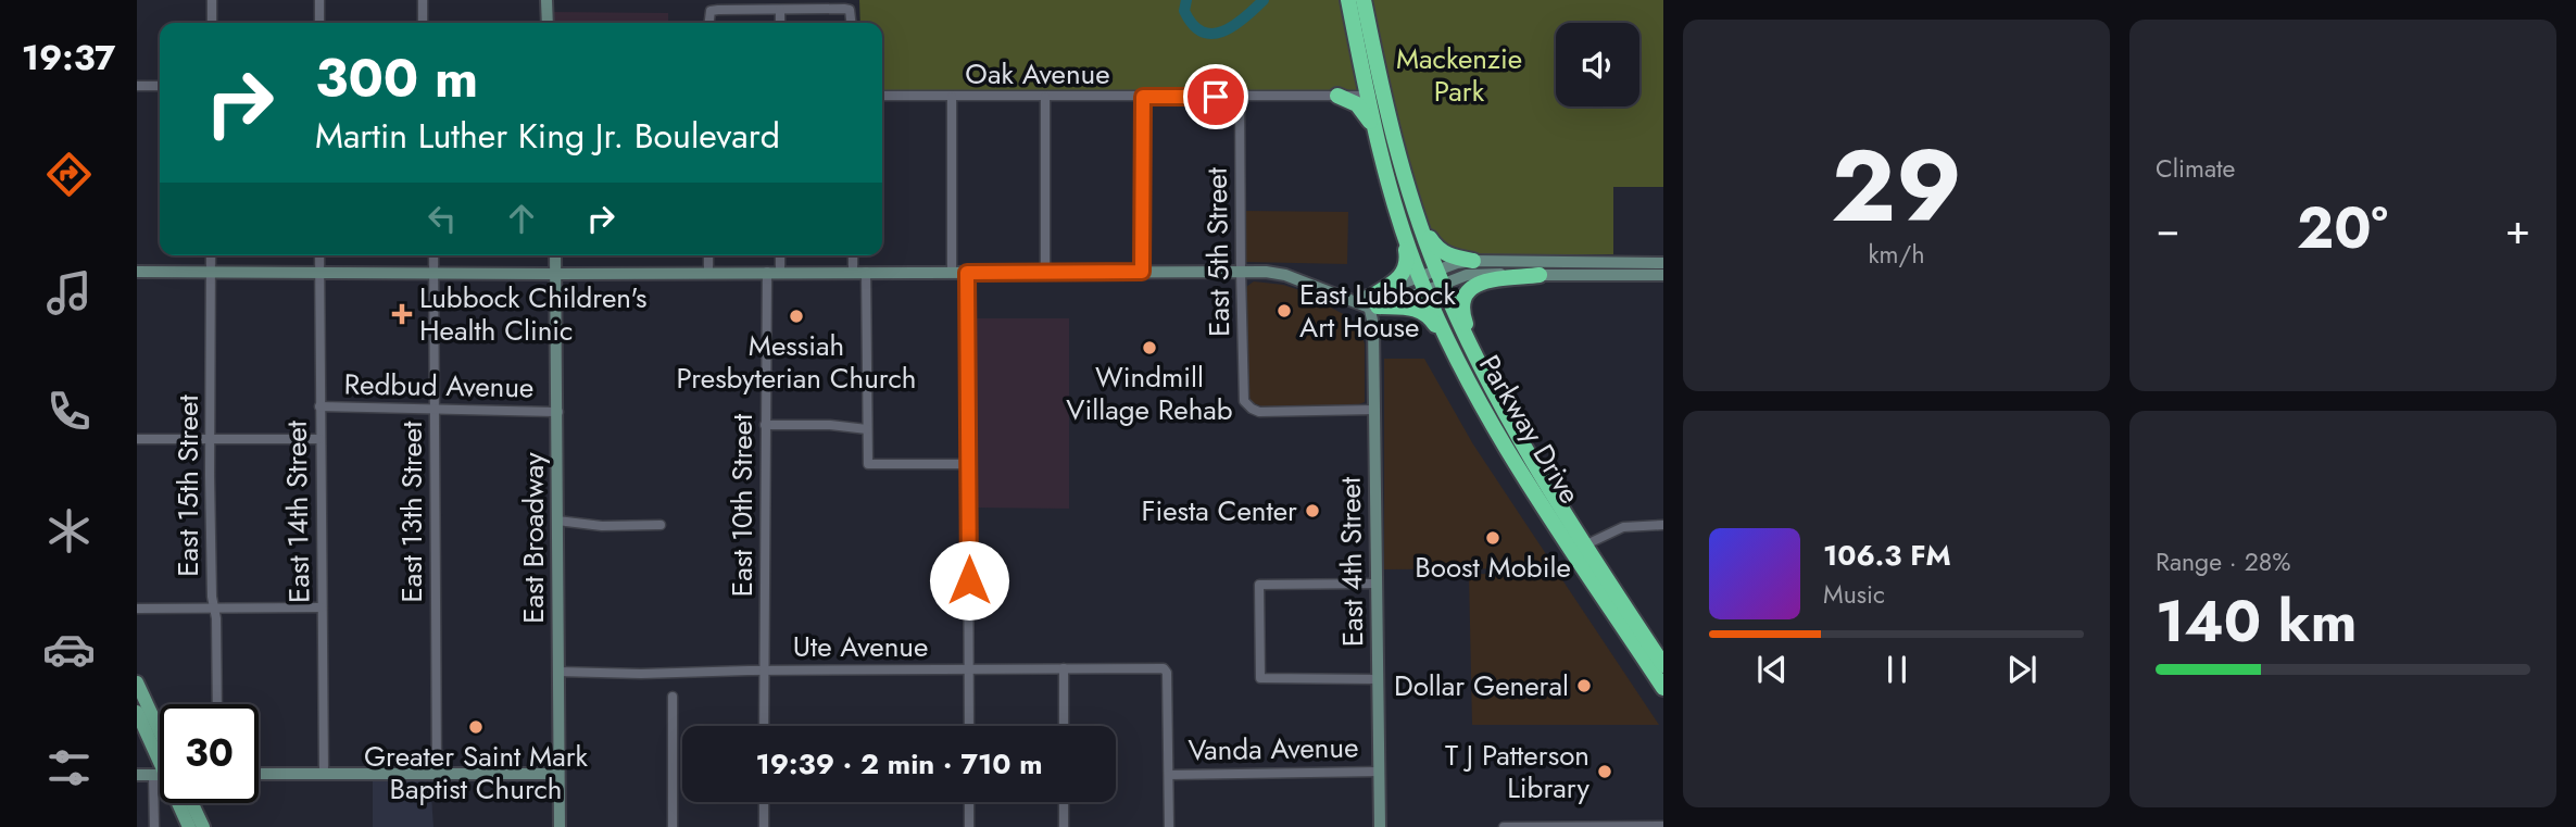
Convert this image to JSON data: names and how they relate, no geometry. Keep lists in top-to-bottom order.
{
  "streets": {
    "highway": ["Parkway Drive"],
    "main road": ["East Broadway", "East 4th Street"],
    "street": [
      "Oak Avenue",
      "East 5th Street",
      "Redbud Avenue",
      "East 15th Street",
      "East 10th Street",
      "East 14th Street",
      "East 13th Street",
      "Ute Avenue",
      "Vanda Avenue"
    ]
  },
  "crossings": [
    ["Oak Avenue", "East 5th Street"],
    ["Oak Avenue", "Parkway Drive"],
    ["East 5th Street", "East 4th Street"],
    ["Redbud Avenue", "East 14th Street"],
    ["Redbud Avenue", "East 13th Street"],
    ["Redbud Avenue", "East Broadway"],
    ["East 10th Street", "Ute Avenue"],
    ["East Broadway", "Ute Avenue"],
    ["East 4th Street", "Vanda Avenue"],
    ["Ute Avenue", "Vanda Avenue"]
  ],
  "parks": ["Mackenzie Park"],
  "places": {
    "other": [
      "East Lubbock Art House",
      "Messiah Presbyterian Church",
      "Windmill Village Rehab",
      "Fiesta Center",
      "Boost Mobile",
      "Dollar General",
      "Greater Saint Mark Baptist Church",
      "T J Patterson Library"
    ],
    "health": ["Lubbock Children's Health Clinic"]
  },
  "page": {
    "tabs": "19:37",
    "tile": [
      ["29", "km/h"],
      "Climate",
      ["Range · 28%", "140 km"]
    ],
    "turn": ["300 m", "Martin Luther King Jr. Boulevard"],
    "heat": ["−", "20°", "+"],
    "song": ["106.3 FM", "Music"],
    "limit": "30",
    "trip": "19:39 · 2 min · 710 m"
  }
}
